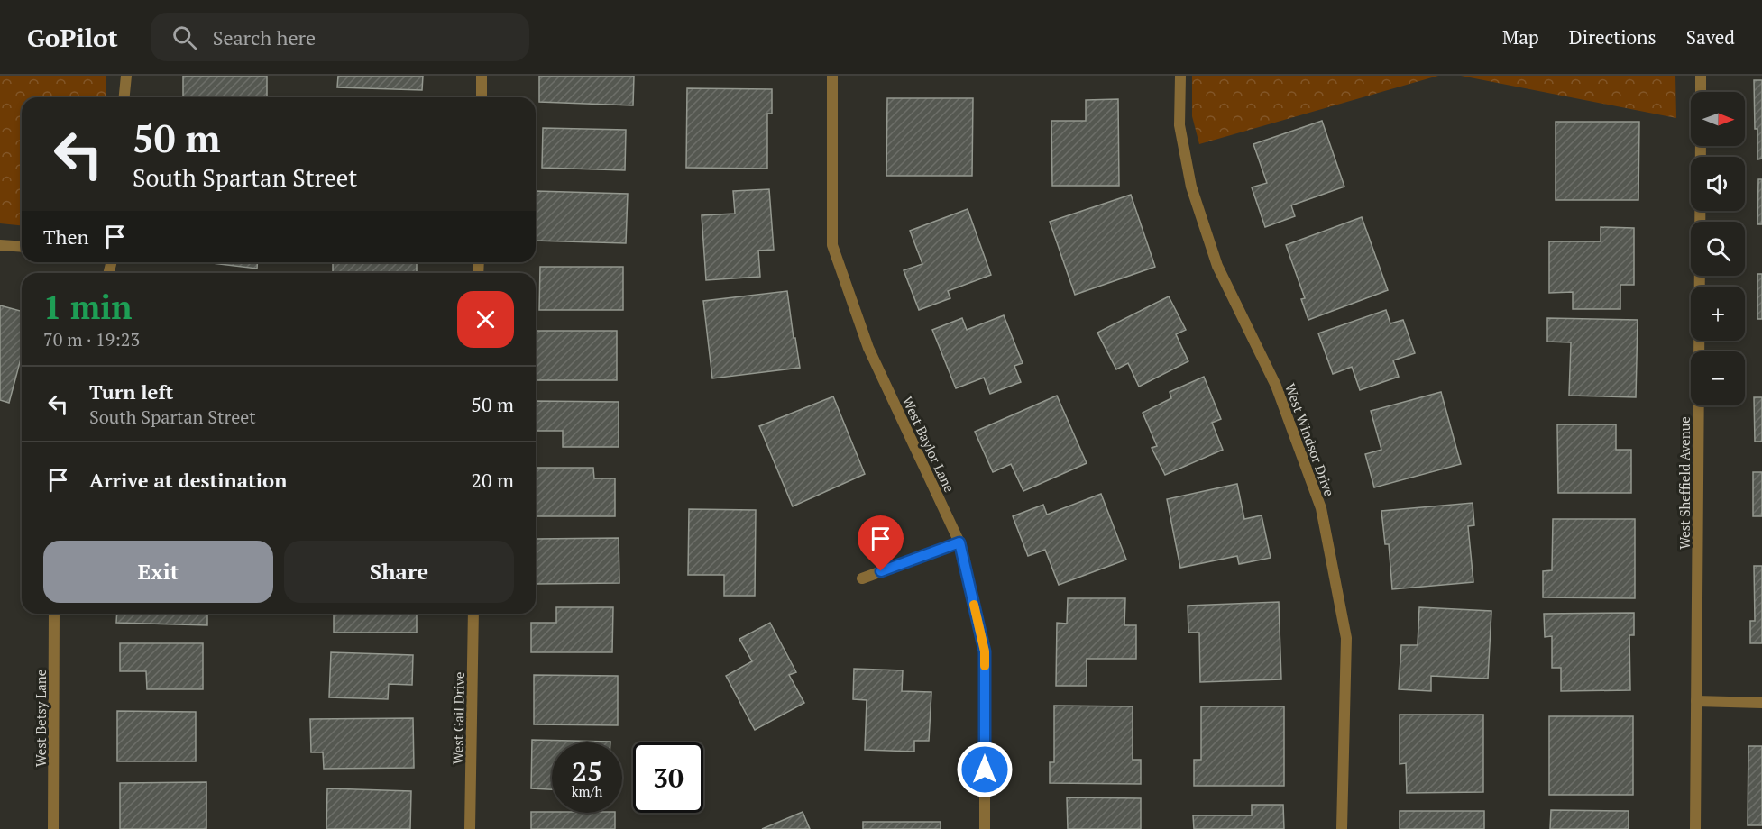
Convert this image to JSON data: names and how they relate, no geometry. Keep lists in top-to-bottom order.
{
  "streets": {
    "street": [
      "West Windsor Drive",
      "West Baylor Lane",
      "West Sheffield Avenue",
      "West Betsy Lane",
      "West Gail Drive"
    ]
  },
  "north": "right",
  "page": {
    "header": "GoPilot",
    "search": "Search here",
    "nav": ["Map", "Directions", "Saved"],
    "map_buttons": ["+", "−"],
    "turn": ["50 m", "South Spartan Street"],
    "then": "Then",
    "heading": ["1 min", "70 m · 19:23"],
    "list": [
      {
        "name": "Turn left",
        "note": "South Spartan Street",
        "value": "50 m"
      },
      {
        "name": "Arrive at destination",
        "value": "20 m"
      }
    ],
    "buttons": ["Exit", "Share"],
    "speed": "25 km/h",
    "limit": "30"
  }
}
